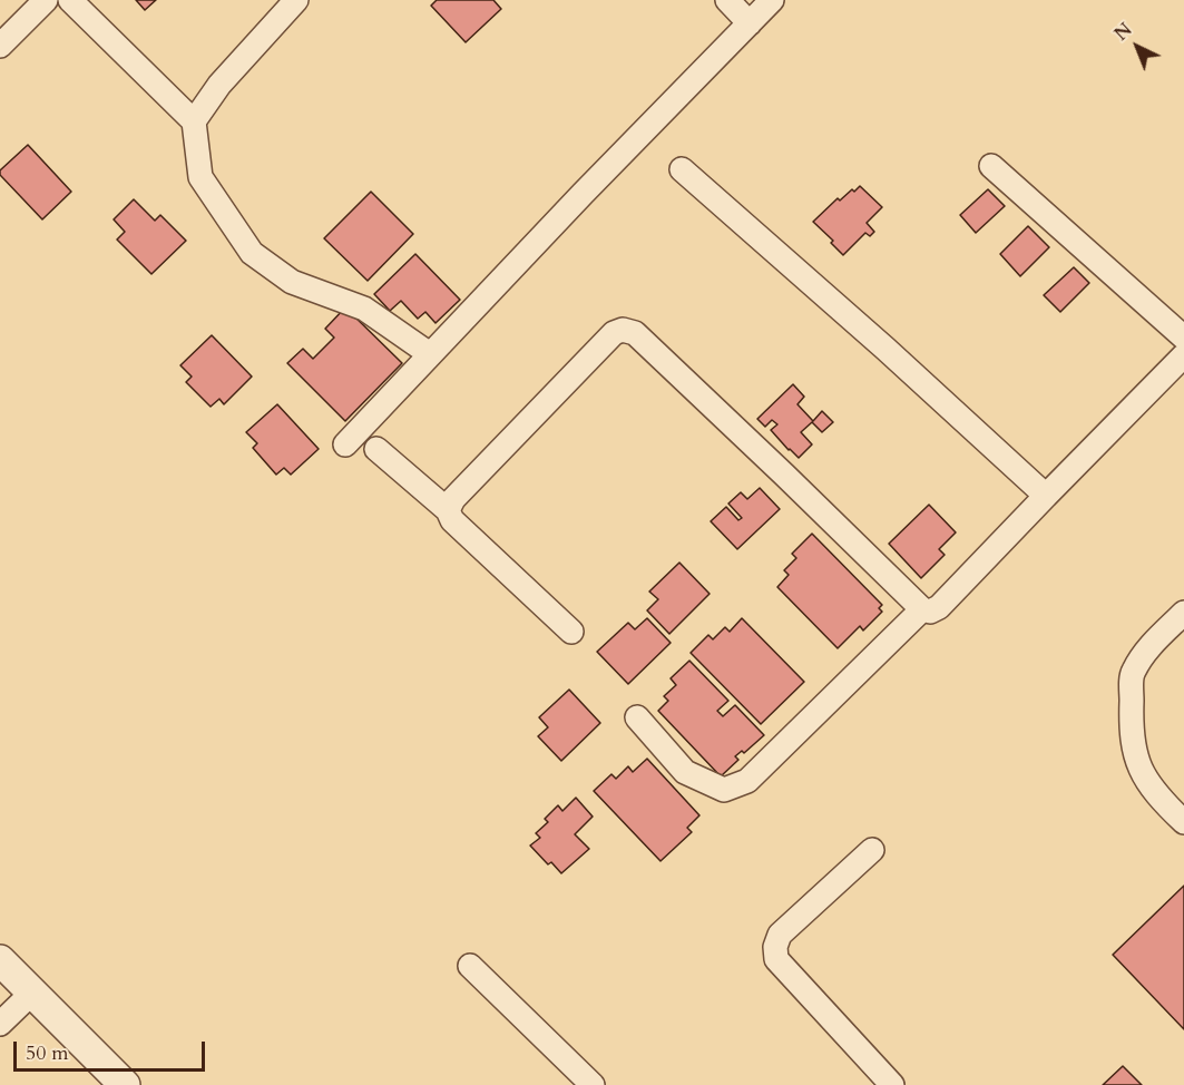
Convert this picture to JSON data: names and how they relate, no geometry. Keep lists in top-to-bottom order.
{
  "scale_bar": "50 m",
  "north": "top left"
}
